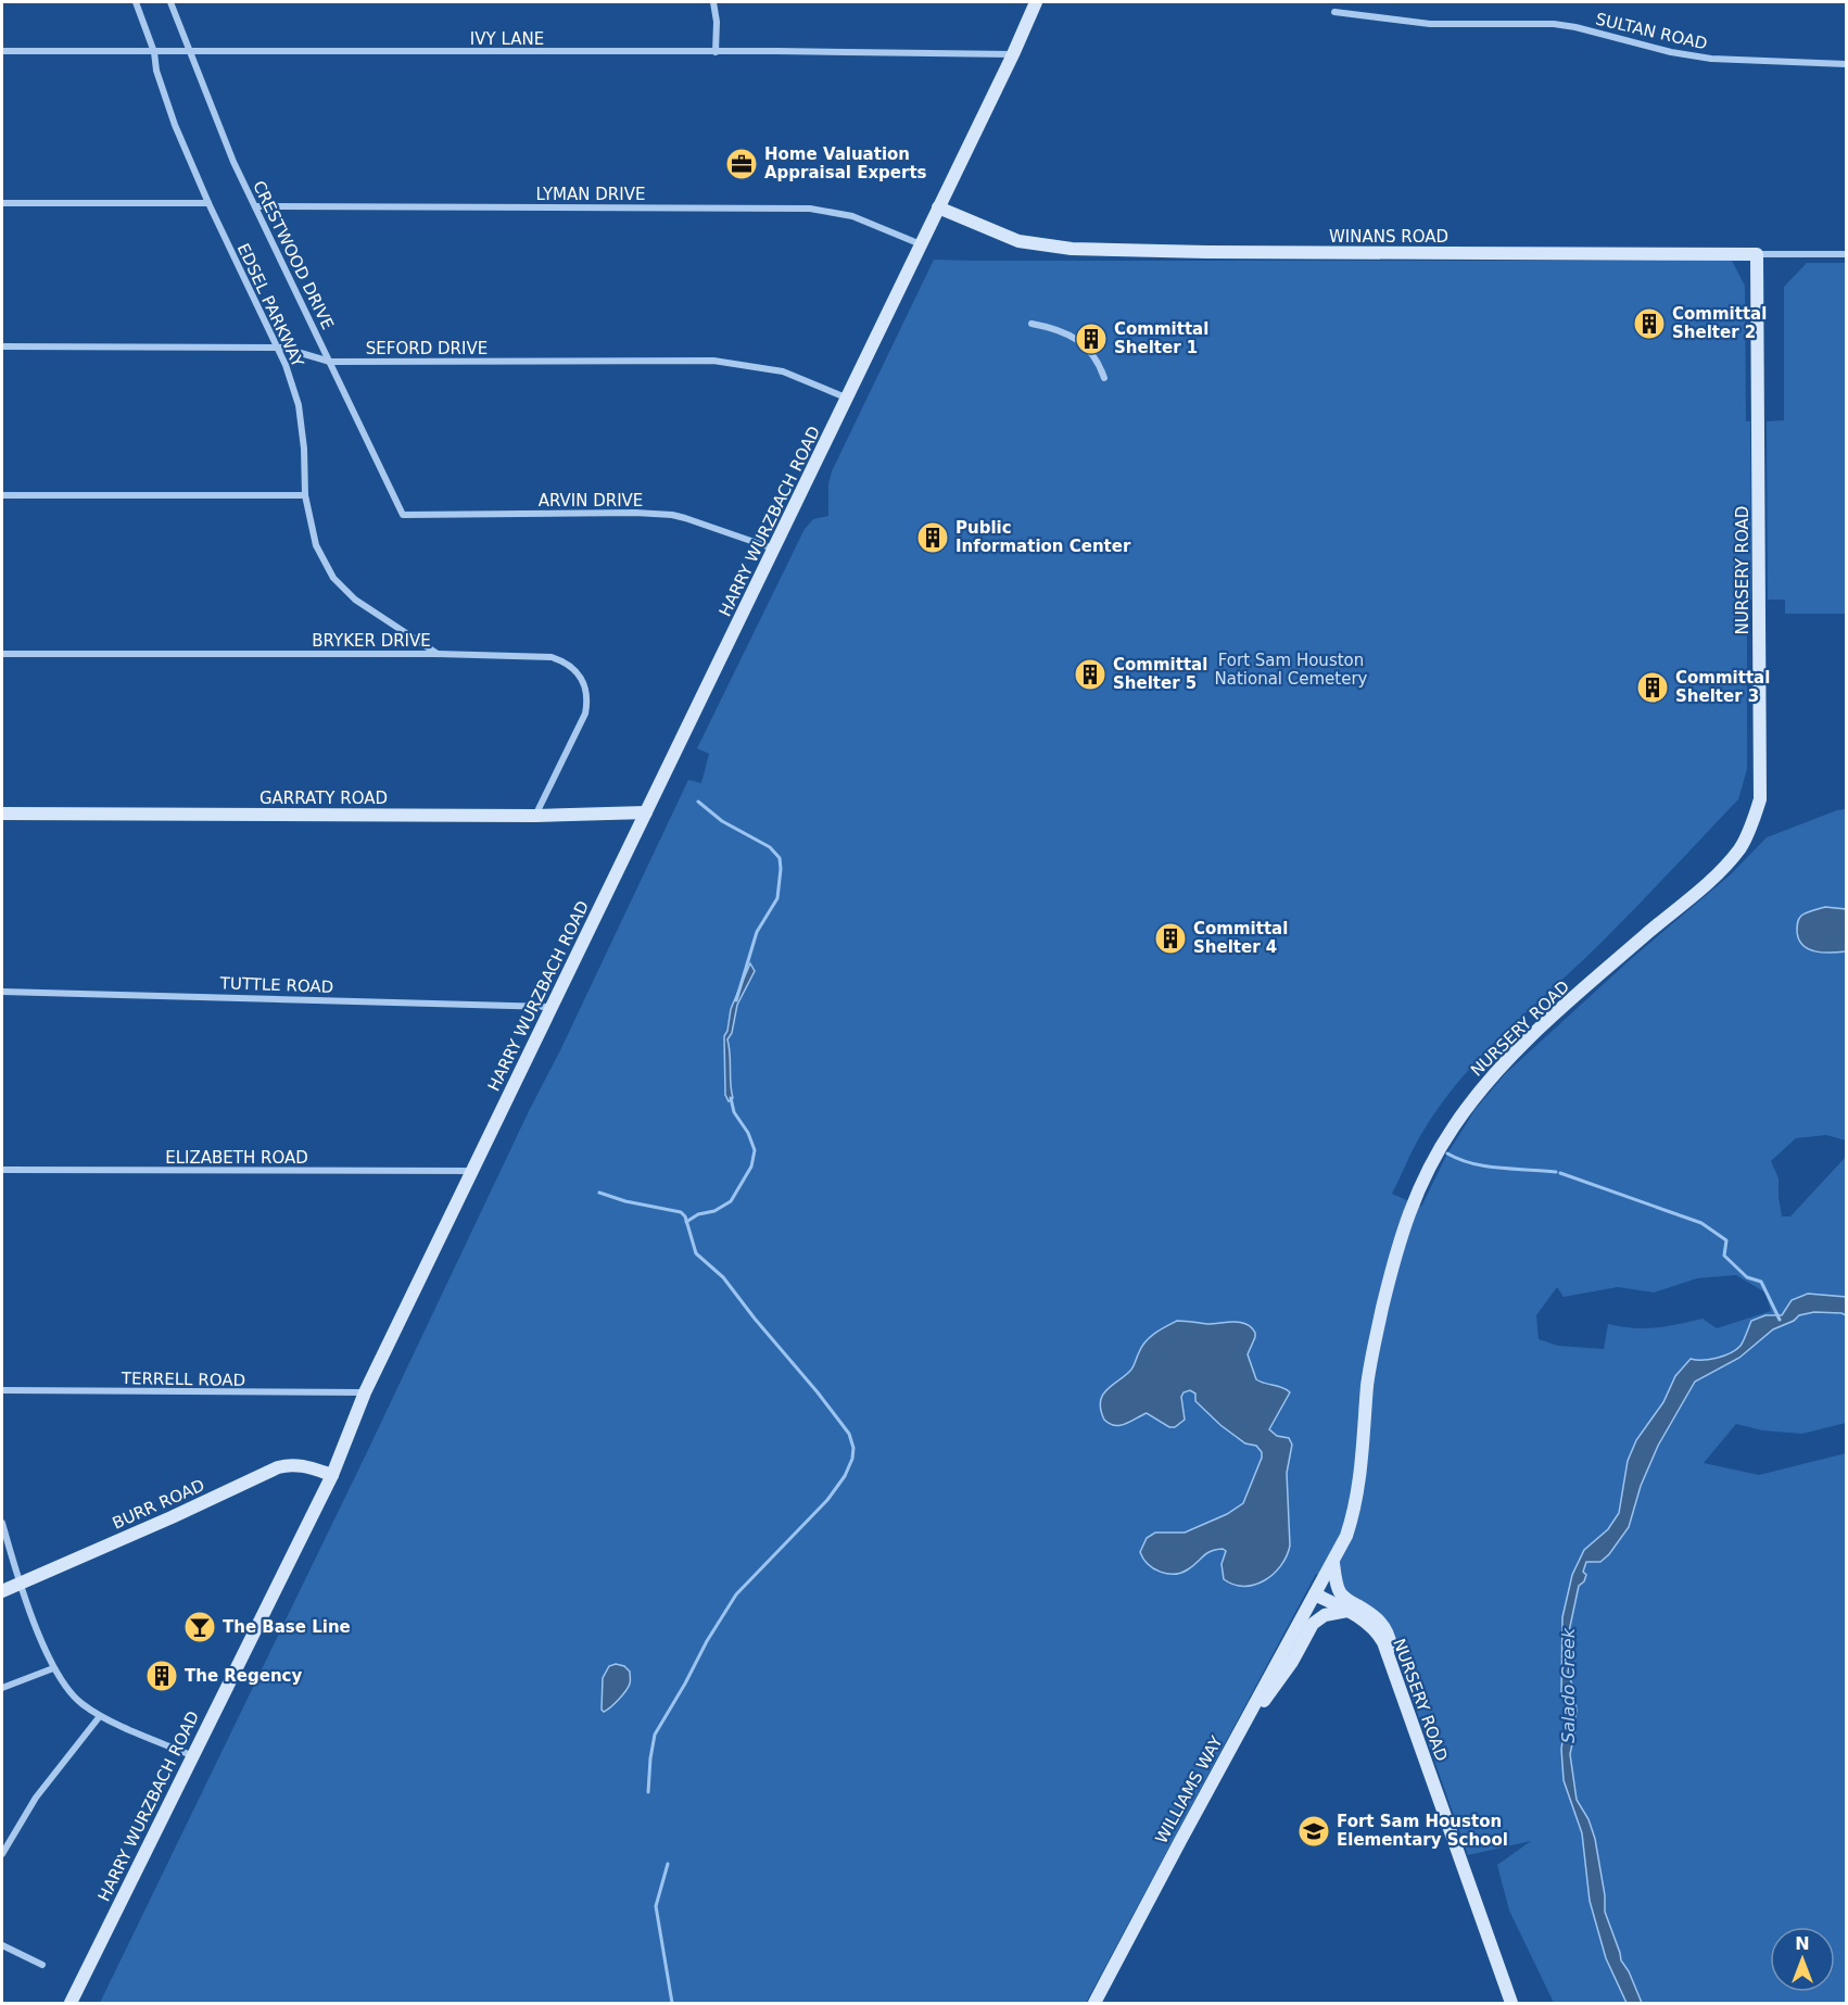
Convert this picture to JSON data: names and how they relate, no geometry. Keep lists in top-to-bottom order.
{
  "streets": {
    "street": [
      "SULTAN ROAD",
      "IVY LANE",
      "LYMAN DRIVE",
      "WINANS ROAD",
      "CRESTWOOD DRIVE",
      "EDSEL PARKWAY",
      "SEFORD DRIVE",
      "ARVIN DRIVE",
      "HARRY WURZBACH ROAD",
      "NURSERY ROAD",
      "BRYKER DRIVE",
      "GARRATY ROAD",
      "TUTTLE ROAD",
      "ELIZABETH ROAD",
      "TERRELL ROAD",
      "BURR ROAD",
      "WILLIAMS WAY"
    ]
  },
  "crossings": [
    ["IVY LANE", "CRESTWOOD DRIVE"],
    ["IVY LANE", "EDSEL PARKWAY"],
    ["IVY LANE", "HARRY WURZBACH ROAD"],
    ["LYMAN DRIVE", "CRESTWOOD DRIVE"],
    ["LYMAN DRIVE", "HARRY WURZBACH ROAD"],
    ["WINANS ROAD", "HARRY WURZBACH ROAD"],
    ["WINANS ROAD", "NURSERY ROAD"],
    ["CRESTWOOD DRIVE", "SEFORD DRIVE"],
    ["CRESTWOOD DRIVE", "ARVIN DRIVE"],
    ["EDSEL PARKWAY", "SEFORD DRIVE"],
    ["EDSEL PARKWAY", "BRYKER DRIVE"],
    ["SEFORD DRIVE", "HARRY WURZBACH ROAD"],
    ["ARVIN DRIVE", "HARRY WURZBACH ROAD"],
    ["HARRY WURZBACH ROAD", "GARRATY ROAD"],
    ["HARRY WURZBACH ROAD", "TUTTLE ROAD"],
    ["HARRY WURZBACH ROAD", "ELIZABETH ROAD"],
    ["HARRY WURZBACH ROAD", "TERRELL ROAD"],
    ["HARRY WURZBACH ROAD", "BURR ROAD"],
    ["NURSERY ROAD", "WILLIAMS WAY"],
    ["BRYKER DRIVE", "GARRATY ROAD"]
  ],
  "water": ["Salado Creek"],
  "parks": ["Fort Sam Houston National Cemetery"],
  "places": {
    "office": ["Home Valuation Appraisal Experts"],
    "building": [
      "Committal Shelter 2",
      "Committal Shelter 1",
      "Public Information Center",
      "Committal Shelter 5",
      "Committal Shelter 3",
      "Committal Shelter 4",
      "The Regency"
    ],
    "bar": ["The Base Line"],
    "school or university": ["Fort Sam Houston Elementary School"]
  },
  "north": "top"
}
